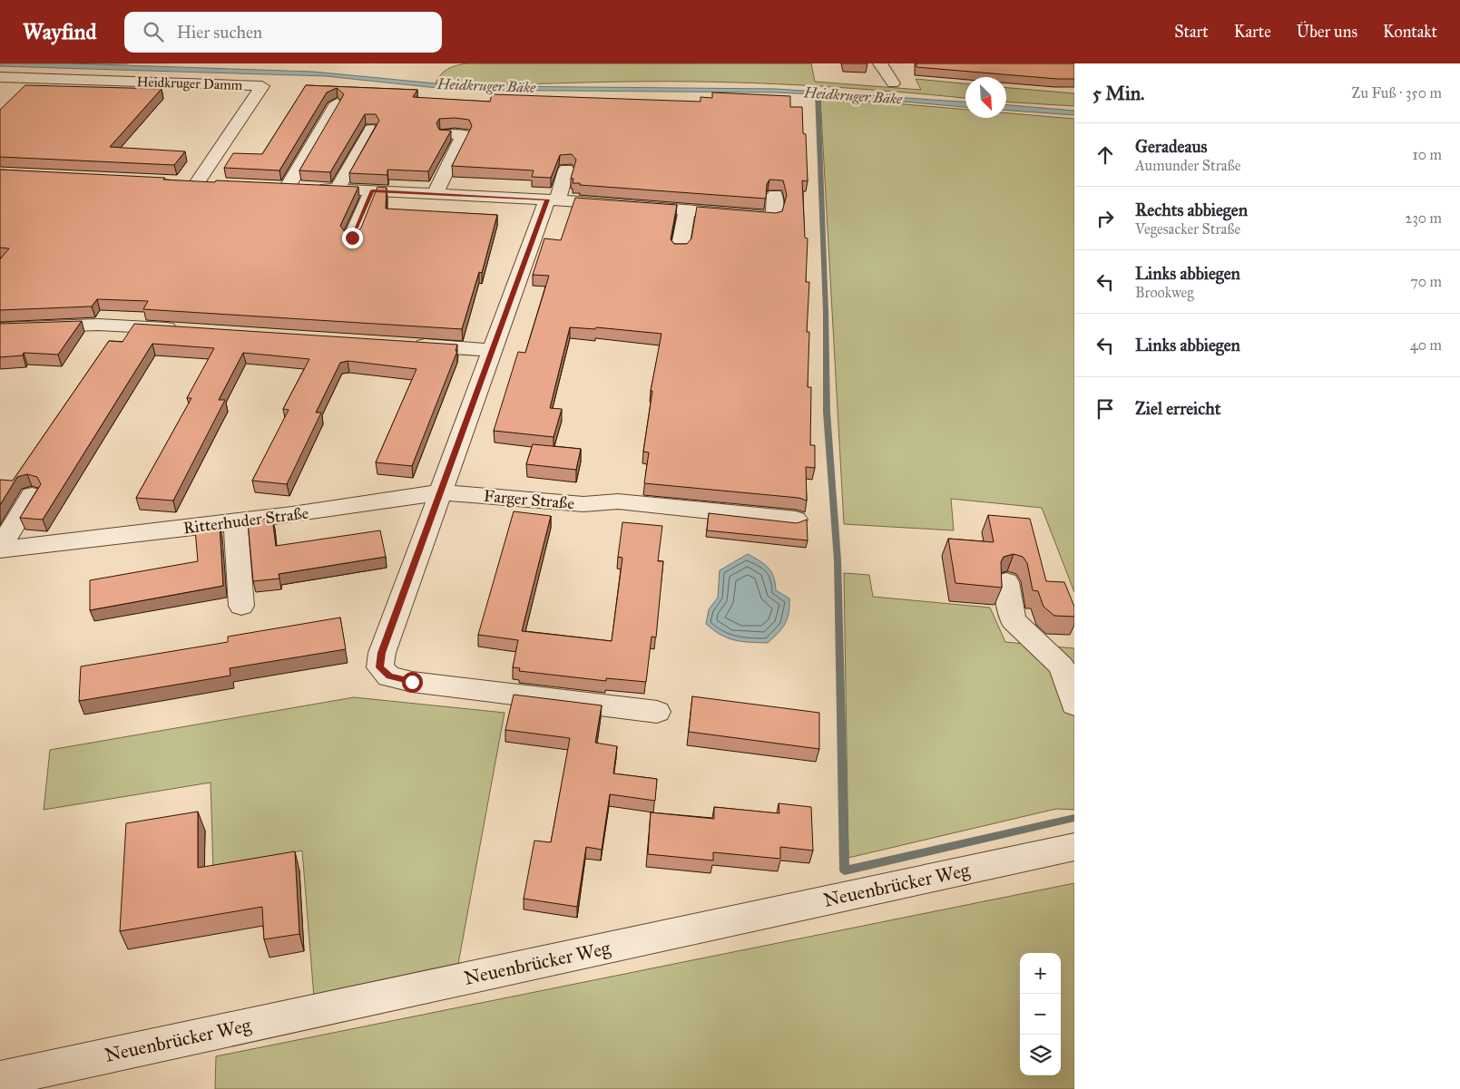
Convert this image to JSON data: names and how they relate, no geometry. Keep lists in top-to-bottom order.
{
  "streets": {
    "street": [
      "Heidkruger Damm",
      "Farger Straße",
      "Ritterhuder Straße",
      "Neuenbrücker Weg"
    ]
  },
  "crossings": [
    ["Farger Straße", "Ritterhuder Straße"]
  ],
  "water": ["Heidkruger Bäke"],
  "north": "bottom right",
  "page": {
    "header": "Wayfind",
    "search": "Hier suchen",
    "nav": [
      "Start",
      "Karte",
      "Über uns",
      "Kontakt"
    ],
    "heading": ["5 Min.", "Zu Fuß · 350 m"],
    "list": [
      ["Geradeaus", "Aumunder Straße", "10 m"],
      ["Rechts abbiegen", "Vegesacker Straße", "230 m"],
      ["Links abbiegen", "Brookweg", "70 m"],
      ["Links abbiegen", "40 m"],
      "Ziel erreicht"
    ],
    "map_buttons": ["+", "−"]
  }
}
